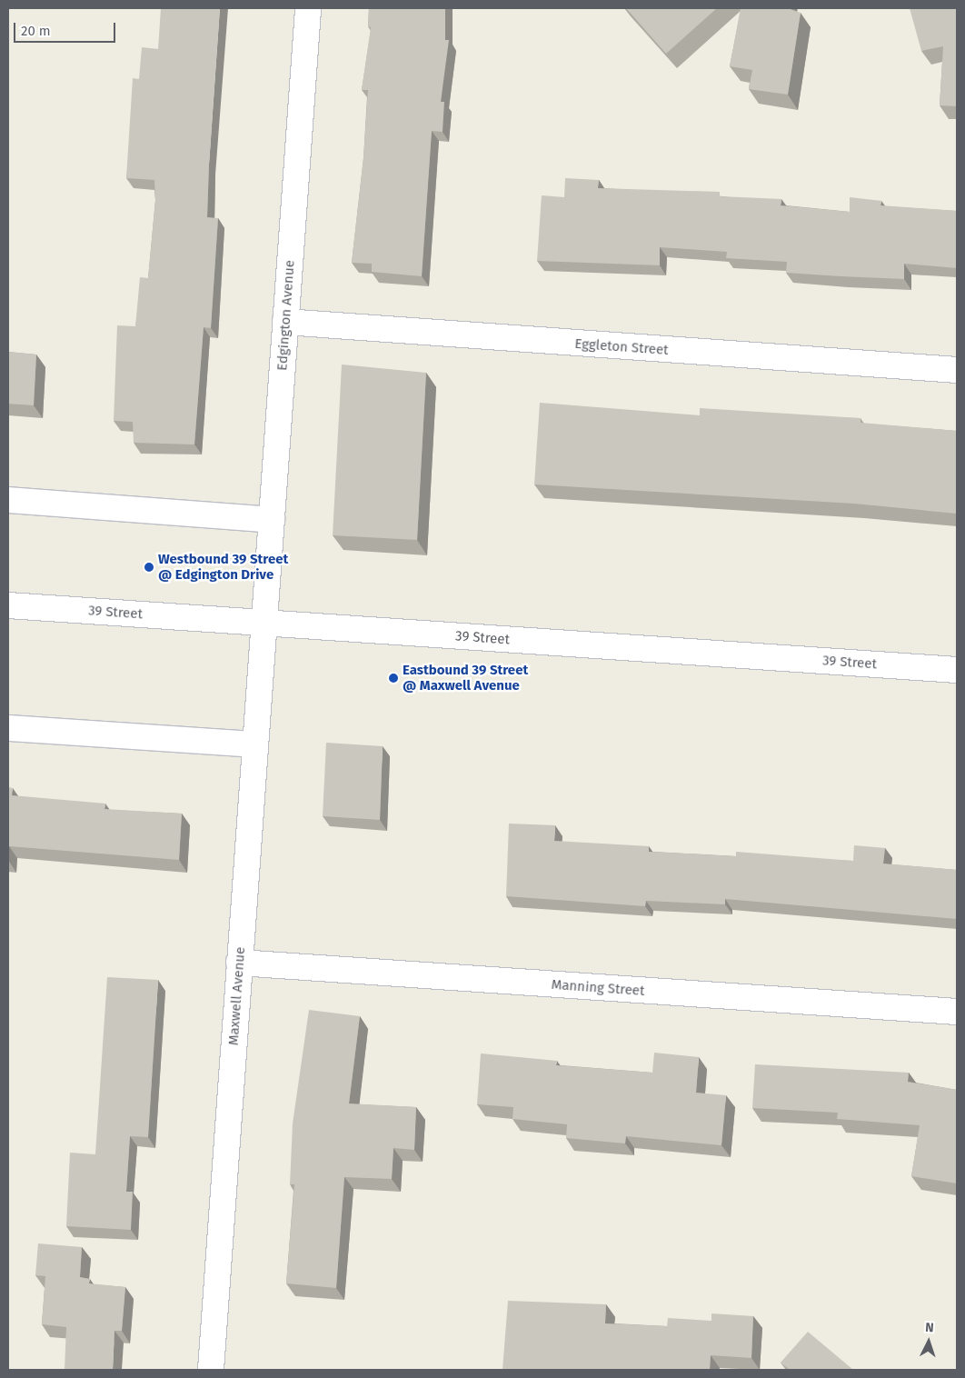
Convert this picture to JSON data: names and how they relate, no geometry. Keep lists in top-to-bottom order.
{
  "streets": {
    "street": [
      "Edgington Avenue",
      "Eggleton Street",
      "39 Street",
      "Manning Street",
      "Maxwell Avenue"
    ]
  },
  "crossings": [
    ["Edgington Avenue", "Eggleton Street"],
    ["Edgington Avenue", "39 Street"],
    ["Edgington Avenue", "Maxwell Avenue"],
    ["39 Street", "Maxwell Avenue"],
    ["Manning Street", "Maxwell Avenue"]
  ],
  "places": ["Westbound 39 Street @ Edgington Drive", "Eastbound 39 Street @ Maxwell Avenue"],
  "scale_bar": "20 m",
  "north": "top"
}
